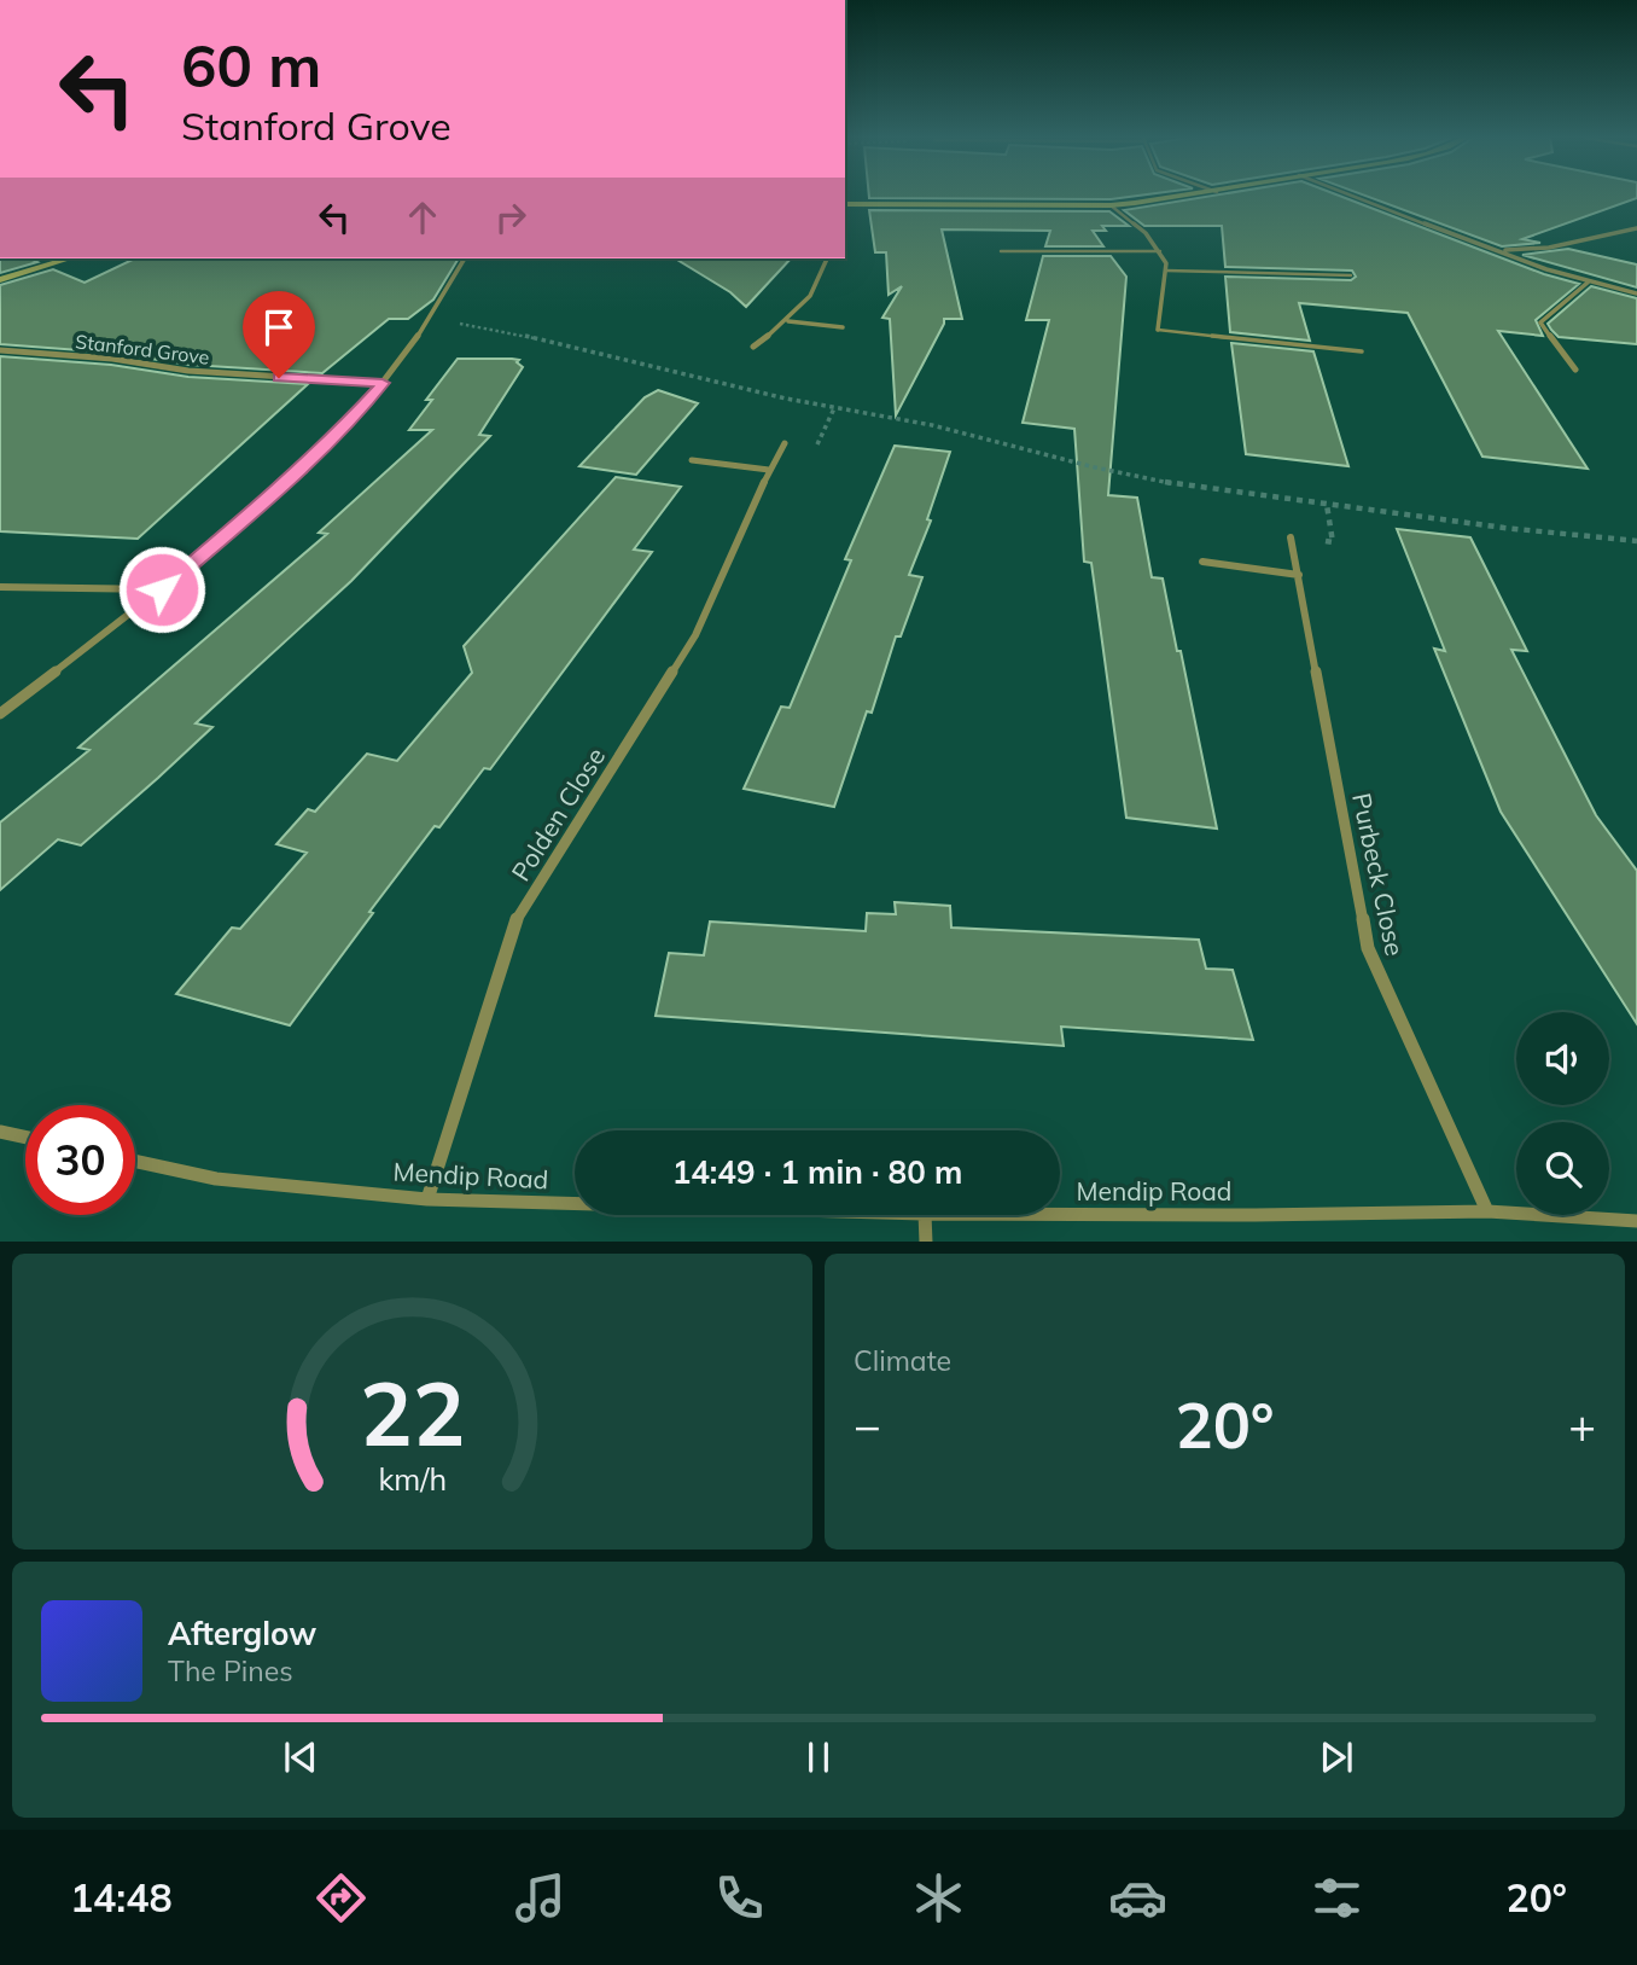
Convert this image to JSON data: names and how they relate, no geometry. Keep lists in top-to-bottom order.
{
  "streets": {
    "street": [
      "Stanford Grove",
      "Polden Close",
      "Purbeck Close",
      "Mendip Road"
    ]
  },
  "crossings": [
    ["Polden Close", "Mendip Road"],
    ["Purbeck Close", "Mendip Road"]
  ],
  "page": {
    "turn": ["60 m", "Stanford Grove"],
    "limit": "30",
    "trip": "14:49 · 1 min · 80 m",
    "tile": "Climate",
    "heat": ["−", "20°", "+"],
    "song": ["Afterglow", "The Pines"],
    "tabs": ["14:48", "20°"],
    "gauge": ["22", "km/h"]
  }
}
